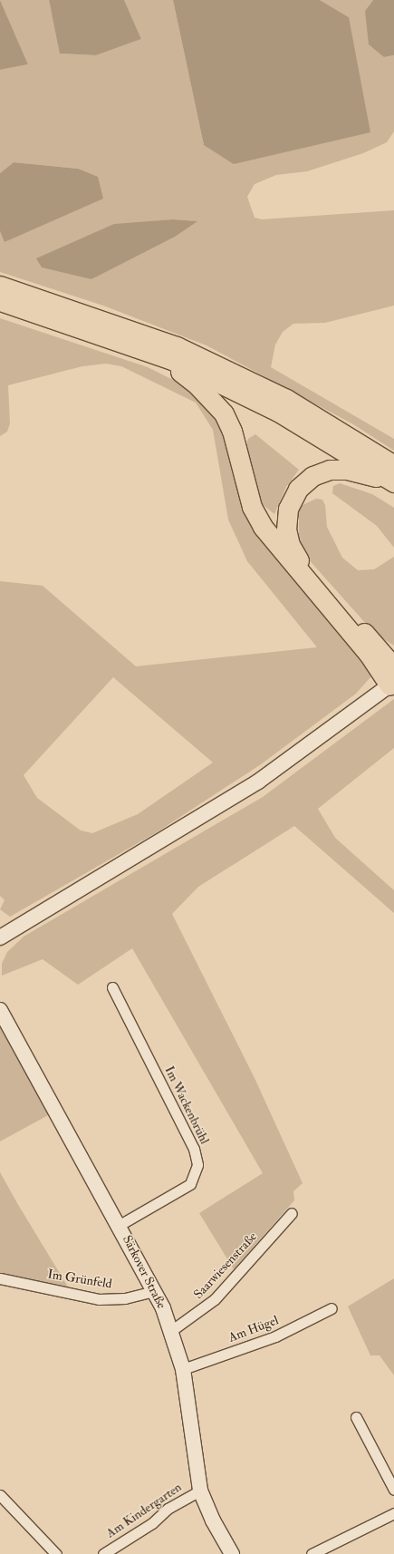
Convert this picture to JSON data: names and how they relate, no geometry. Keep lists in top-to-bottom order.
{
  "streets": {
    "main road": ["Särkover Straße"],
    "street": [
      "Im Wackenbrühl",
      "Saarwiesenstraße",
      "Im Grünfeld",
      "Am Hügel",
      "Am Kindergarten"
    ]
  },
  "crossings": [
    ["Im Wackenbrühl", "Särkover Straße"],
    ["Saarwiesenstraße", "Särkover Straße"],
    ["Särkover Straße", "Im Grünfeld"],
    ["Särkover Straße", "Am Hügel"],
    ["Särkover Straße", "Am Kindergarten"]
  ]
}
